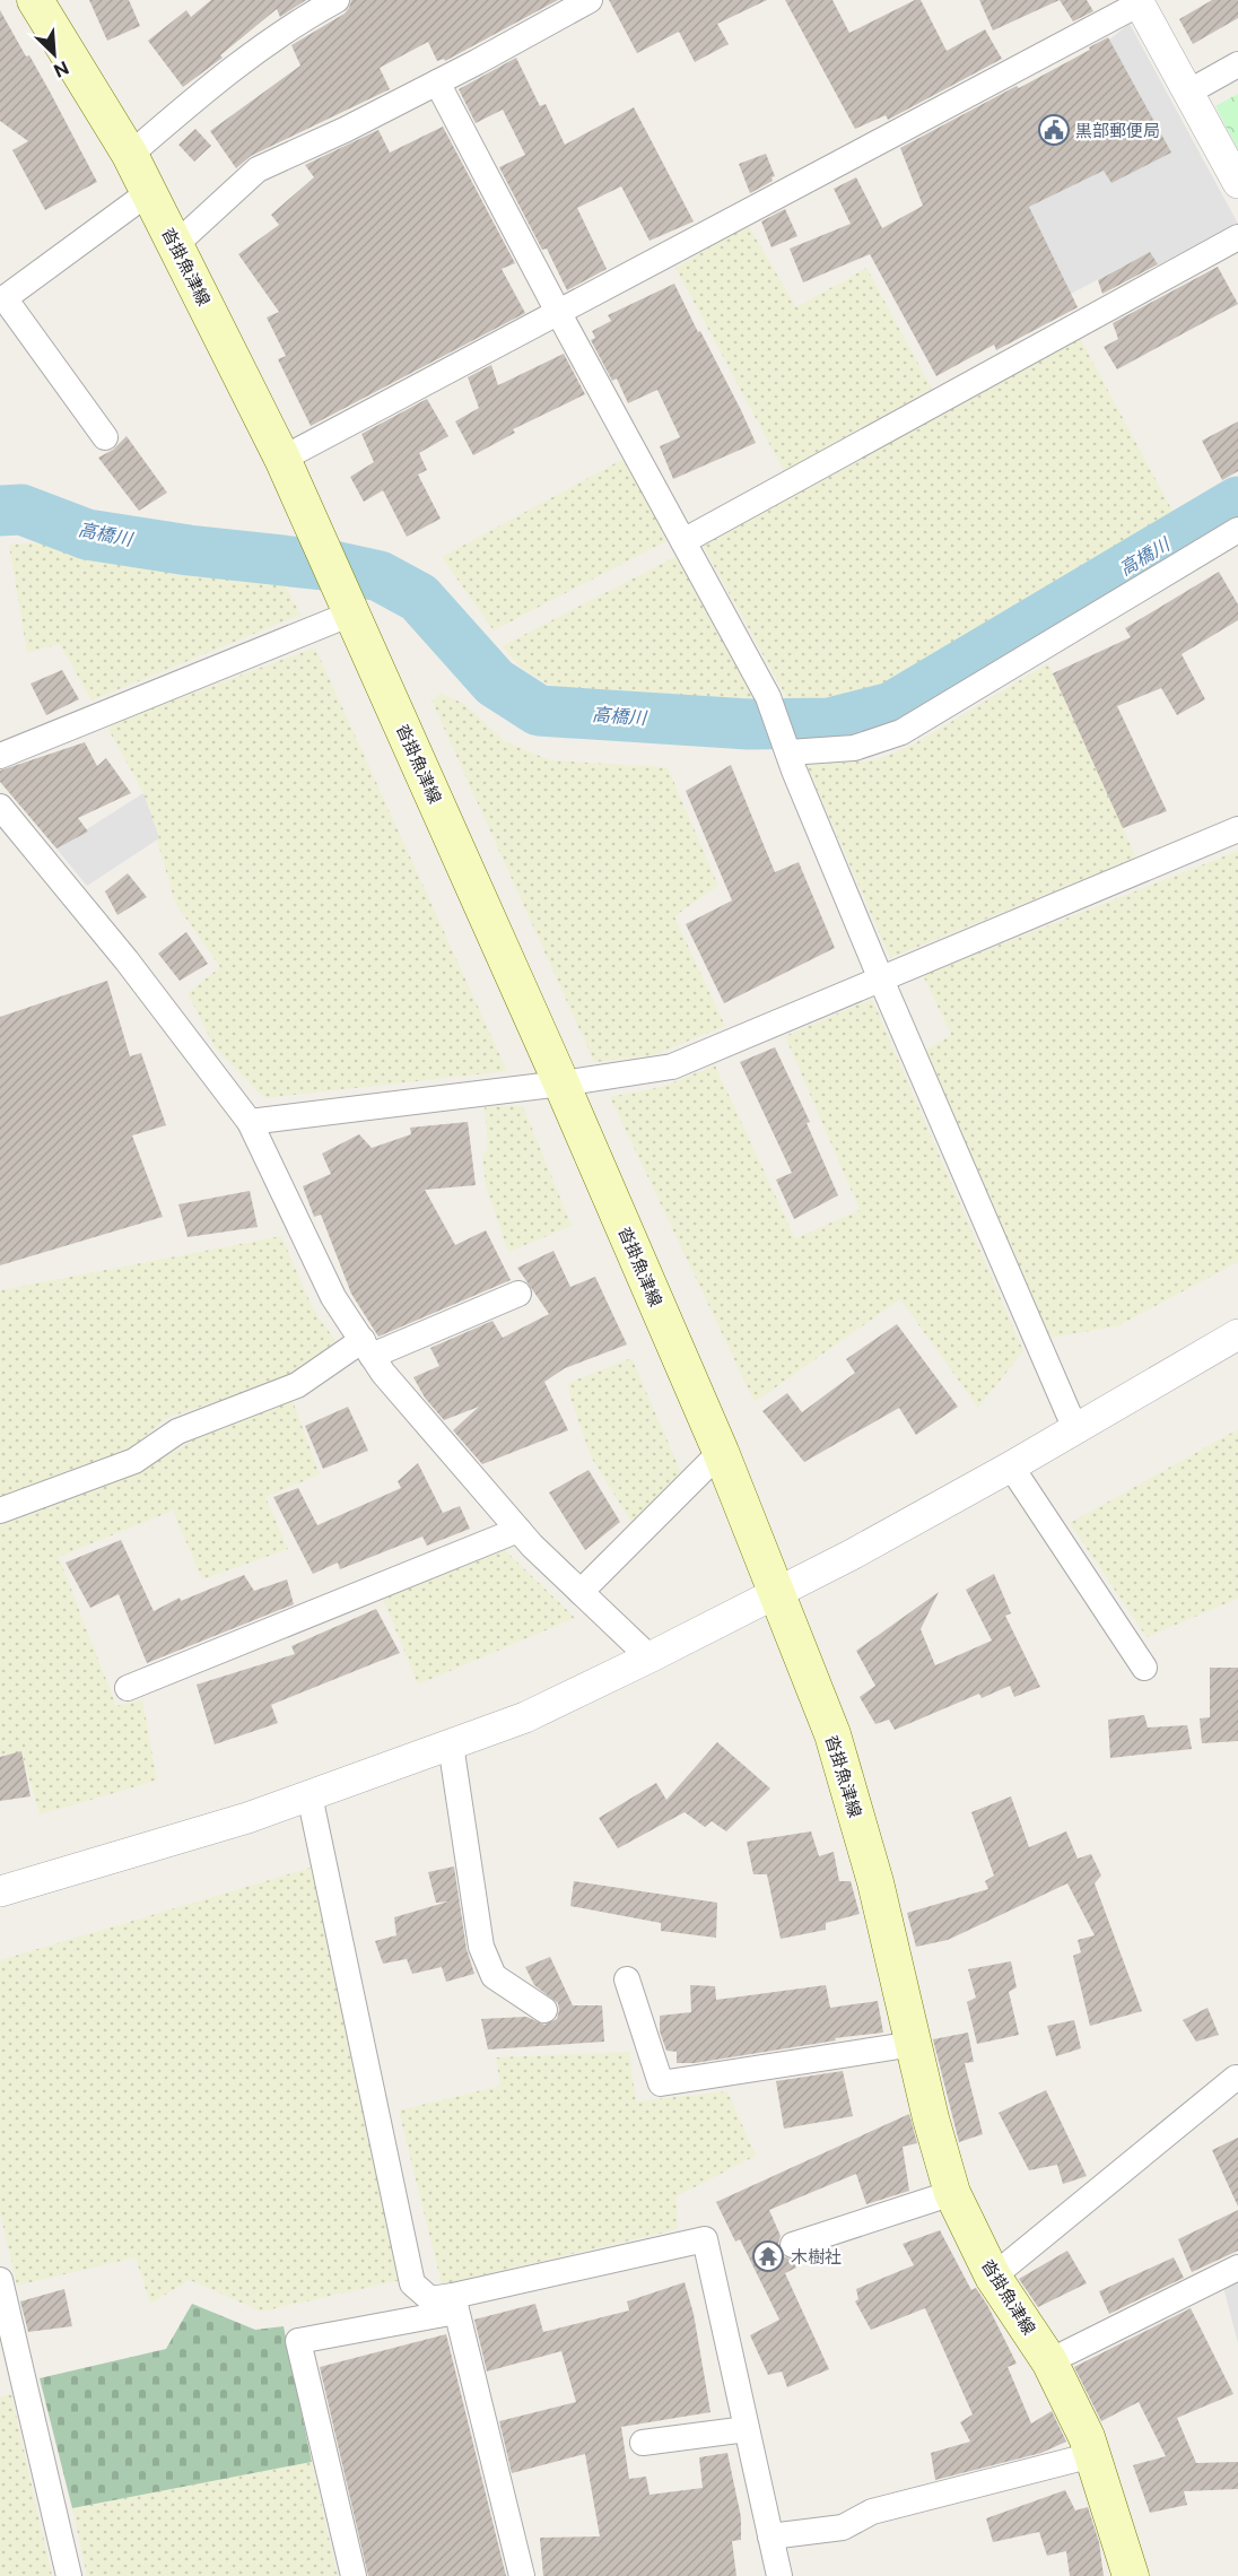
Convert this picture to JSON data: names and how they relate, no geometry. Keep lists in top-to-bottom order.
{
  "streets": {
    "main road": ["沓掛魚津線"]
  },
  "water": ["高橋川"],
  "places": {
    "public building": ["黒部郵便局"],
    "temple": ["木樹社"]
  },
  "north": "bottom right"
}
